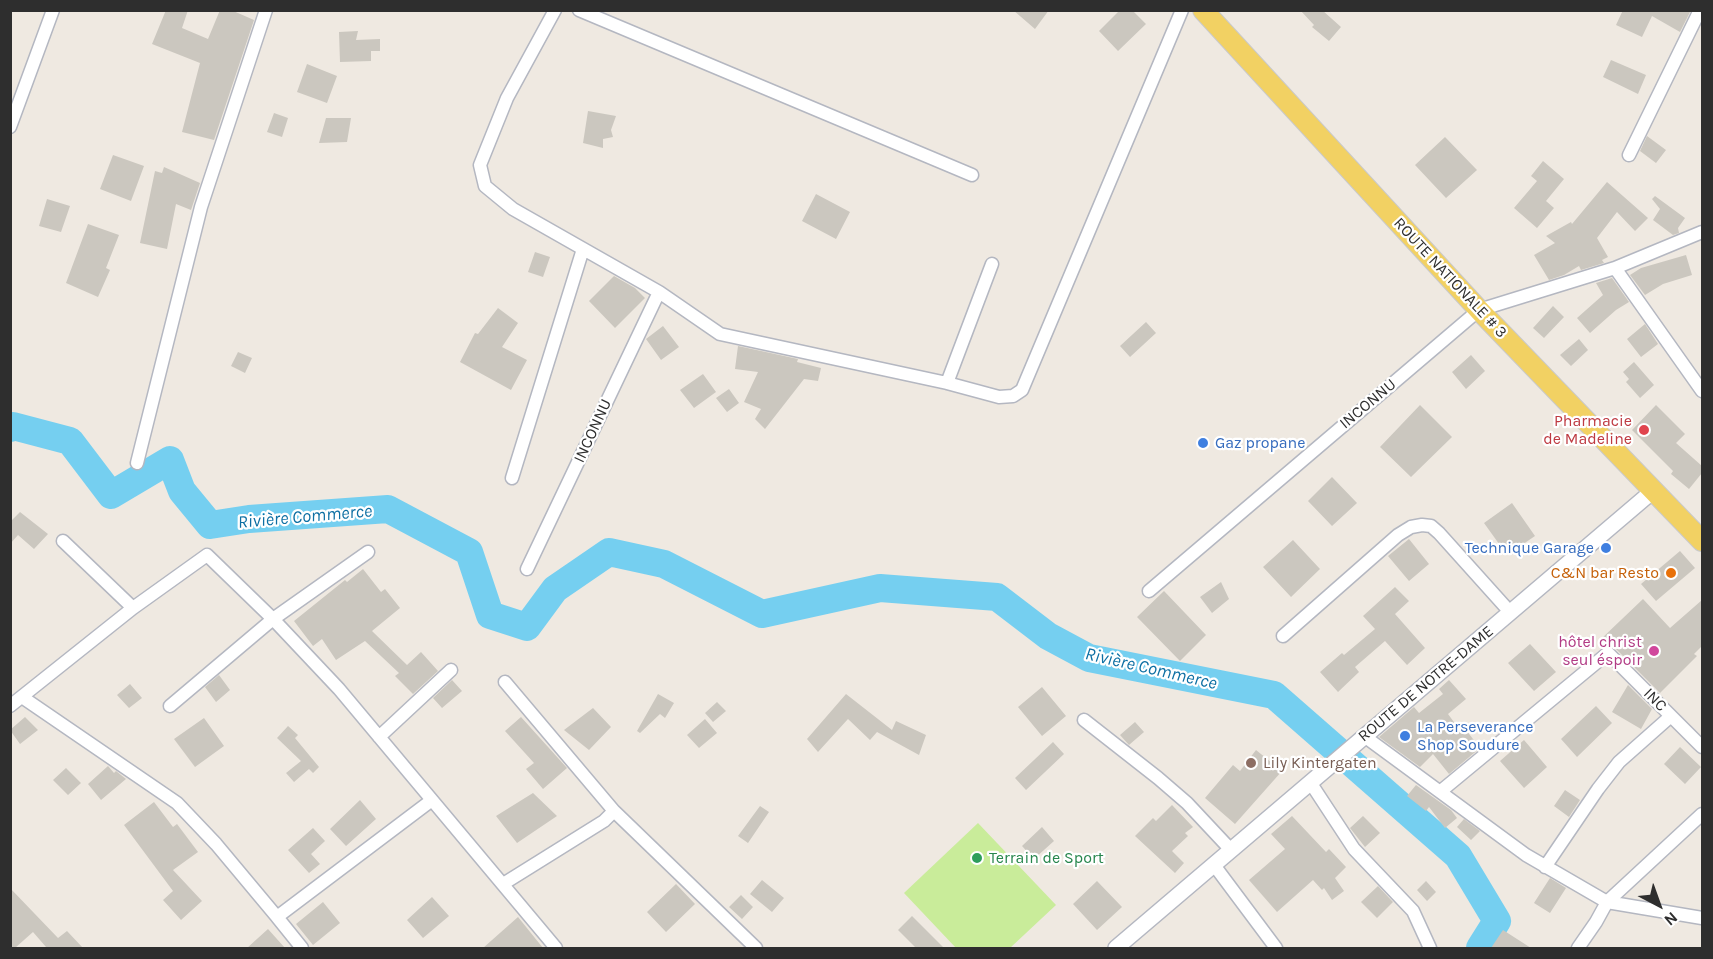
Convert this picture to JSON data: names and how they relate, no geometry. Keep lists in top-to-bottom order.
{
  "streets": {
    "main road": ["ROUTE NATIONALE # 3"],
    "street": ["INCONNU", "ROUTE DE NOTRE-DAME", "INC"]
  },
  "crossings": [
    ["ROUTE NATIONALE # 3", "INCONNU"],
    ["ROUTE NATIONALE # 3", "ROUTE DE NOTRE-DAME"]
  ],
  "water": ["Rivière Commerce"],
  "places": [
    "Pharmacie de Madeline",
    "Gaz propane",
    "Technique Garage",
    "C&N bar Resto",
    "hôtel christ seul éspoir",
    "La Perseverance Shop Soudure",
    "Lily Kintergaten",
    "Terrain de Sport"
  ],
  "north": "bottom right"
}
